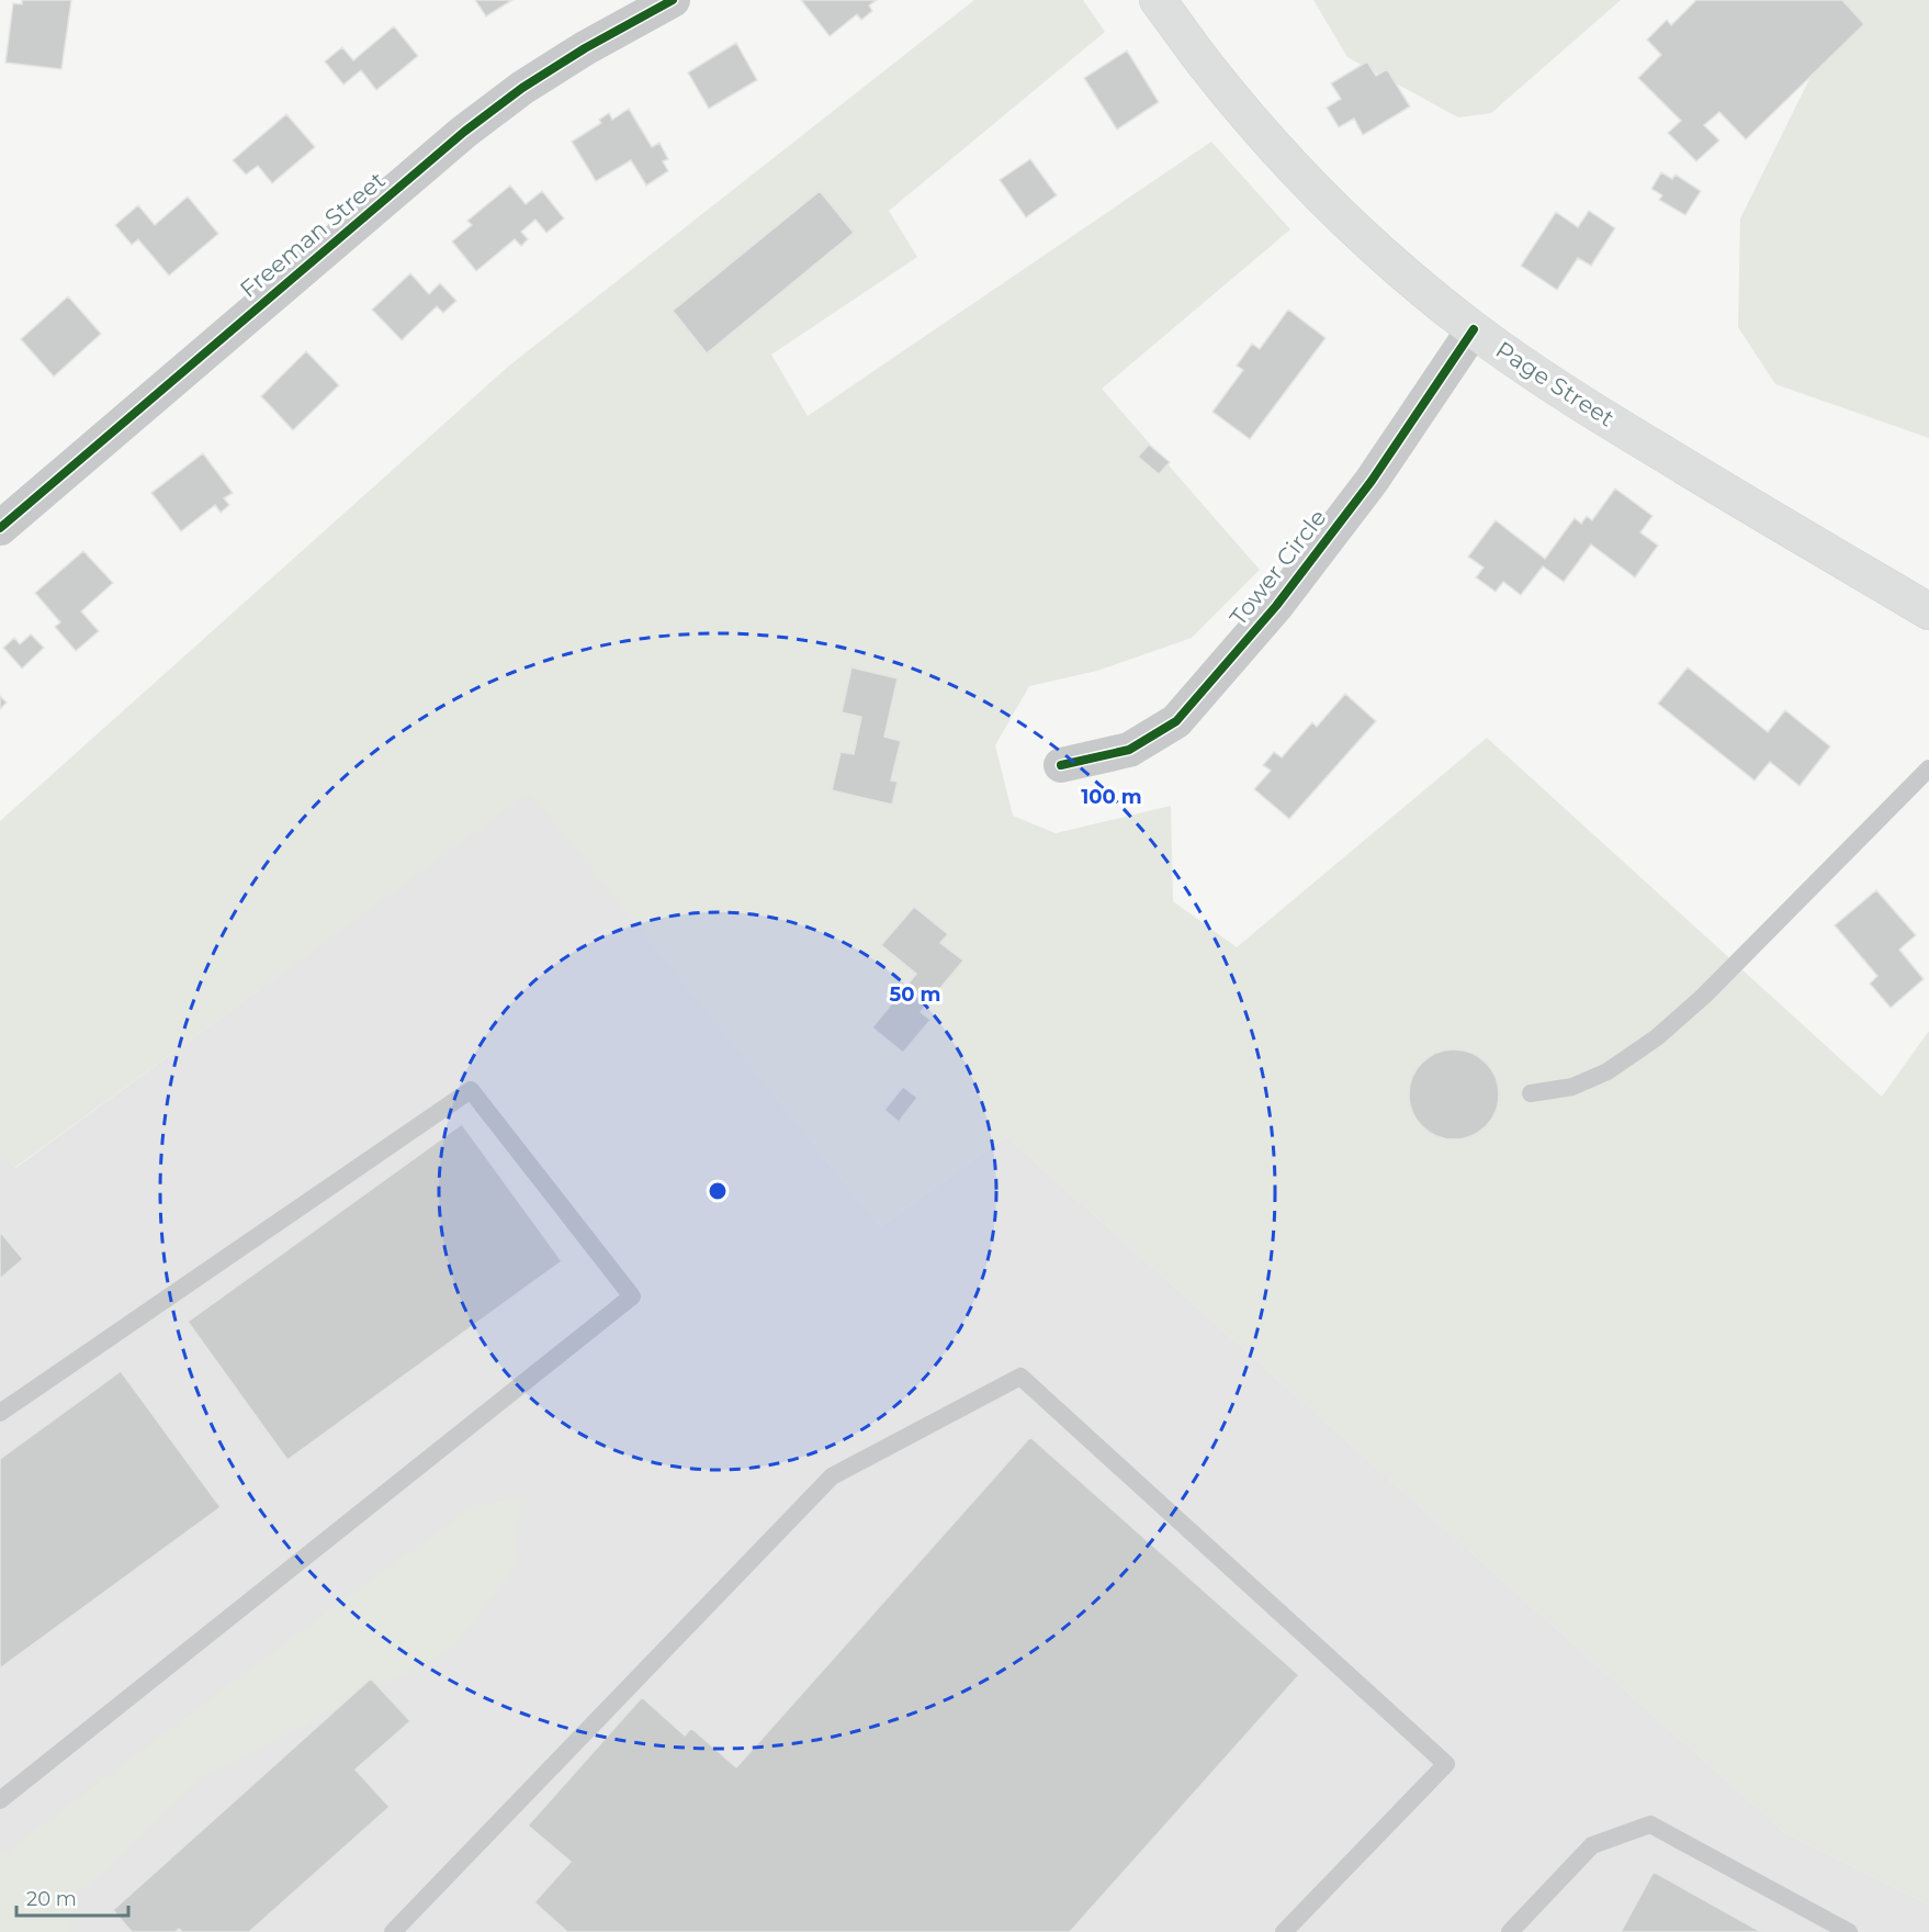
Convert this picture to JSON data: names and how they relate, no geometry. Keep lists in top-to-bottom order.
{
  "streets": {
    "main road": ["Page Street"],
    "street": ["Freeman Street", "Tower Circle"]
  },
  "crossings": [
    ["Page Street", "Tower Circle"]
  ],
  "scale_bar": "20 m",
  "rings": ["100 m", "50 m"]
}
